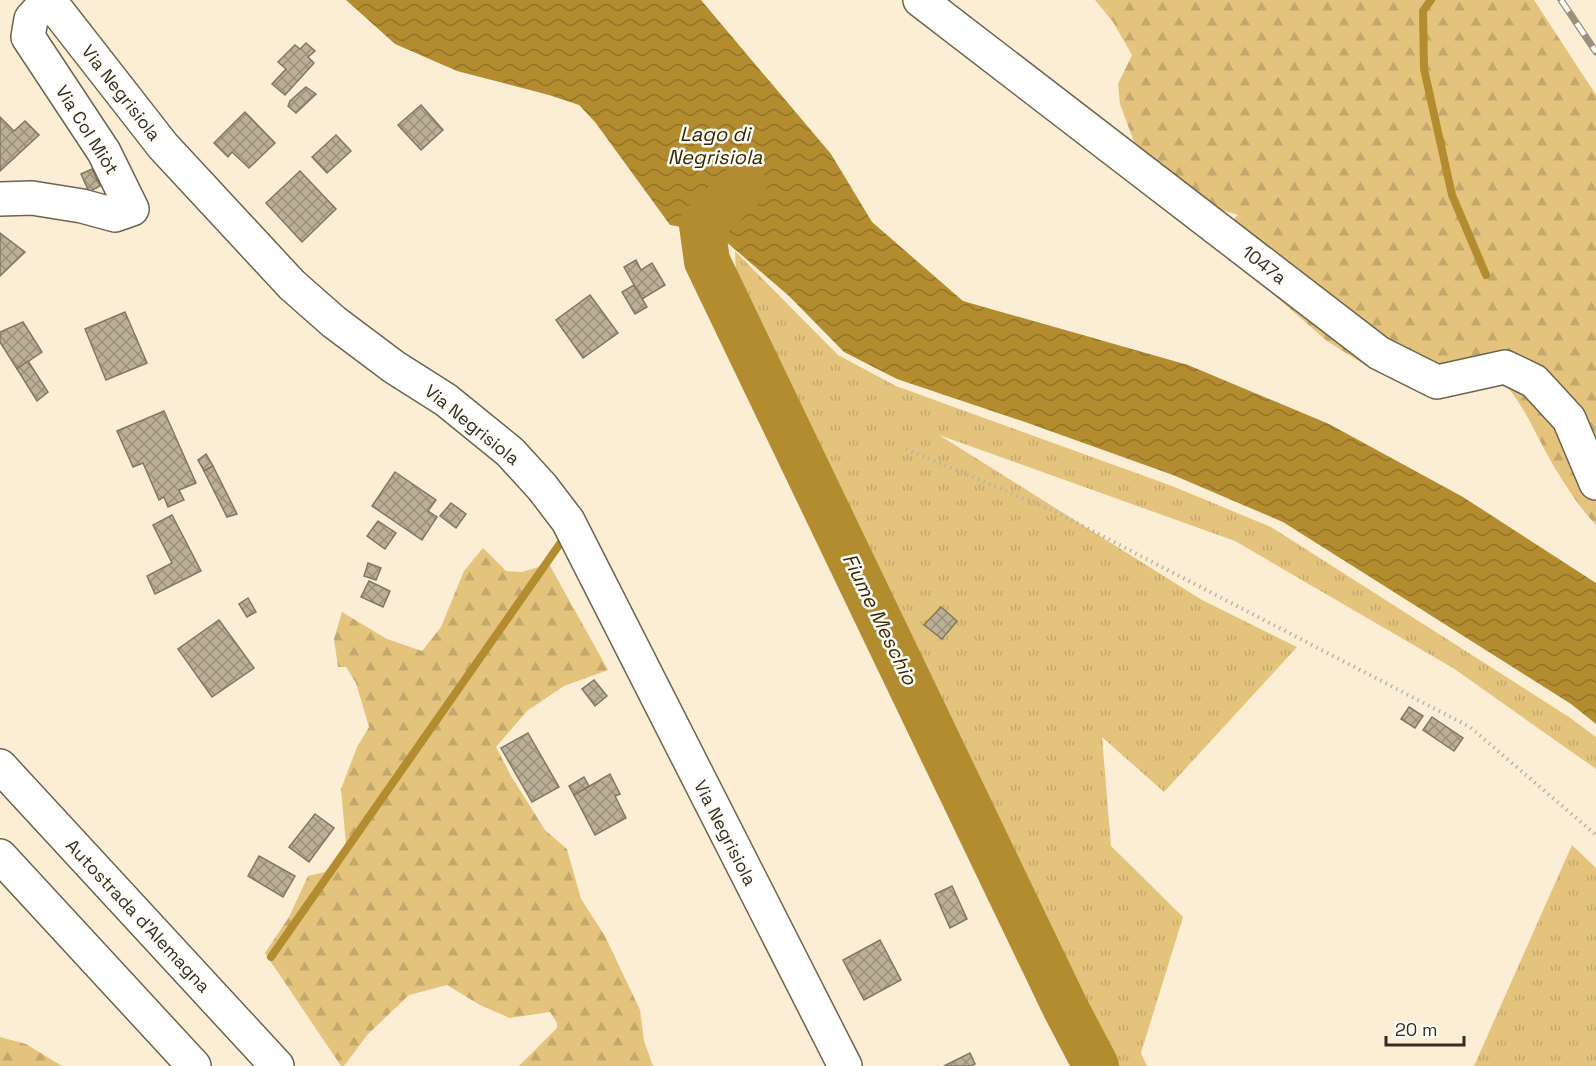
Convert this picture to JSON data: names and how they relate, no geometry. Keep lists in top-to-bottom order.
{
  "streets": {
    "main road": [
      "Via Negrisiola",
      "Via Col Miòt",
      "1047a",
      "Autostrada d'Alemagna"
    ]
  },
  "crossings": [
    ["Via Negrisiola", "Via Col Miòt"]
  ],
  "water": ["Lago di Negrisiola", "Fiume Meschio"],
  "scale_bar": "20 m"
}
